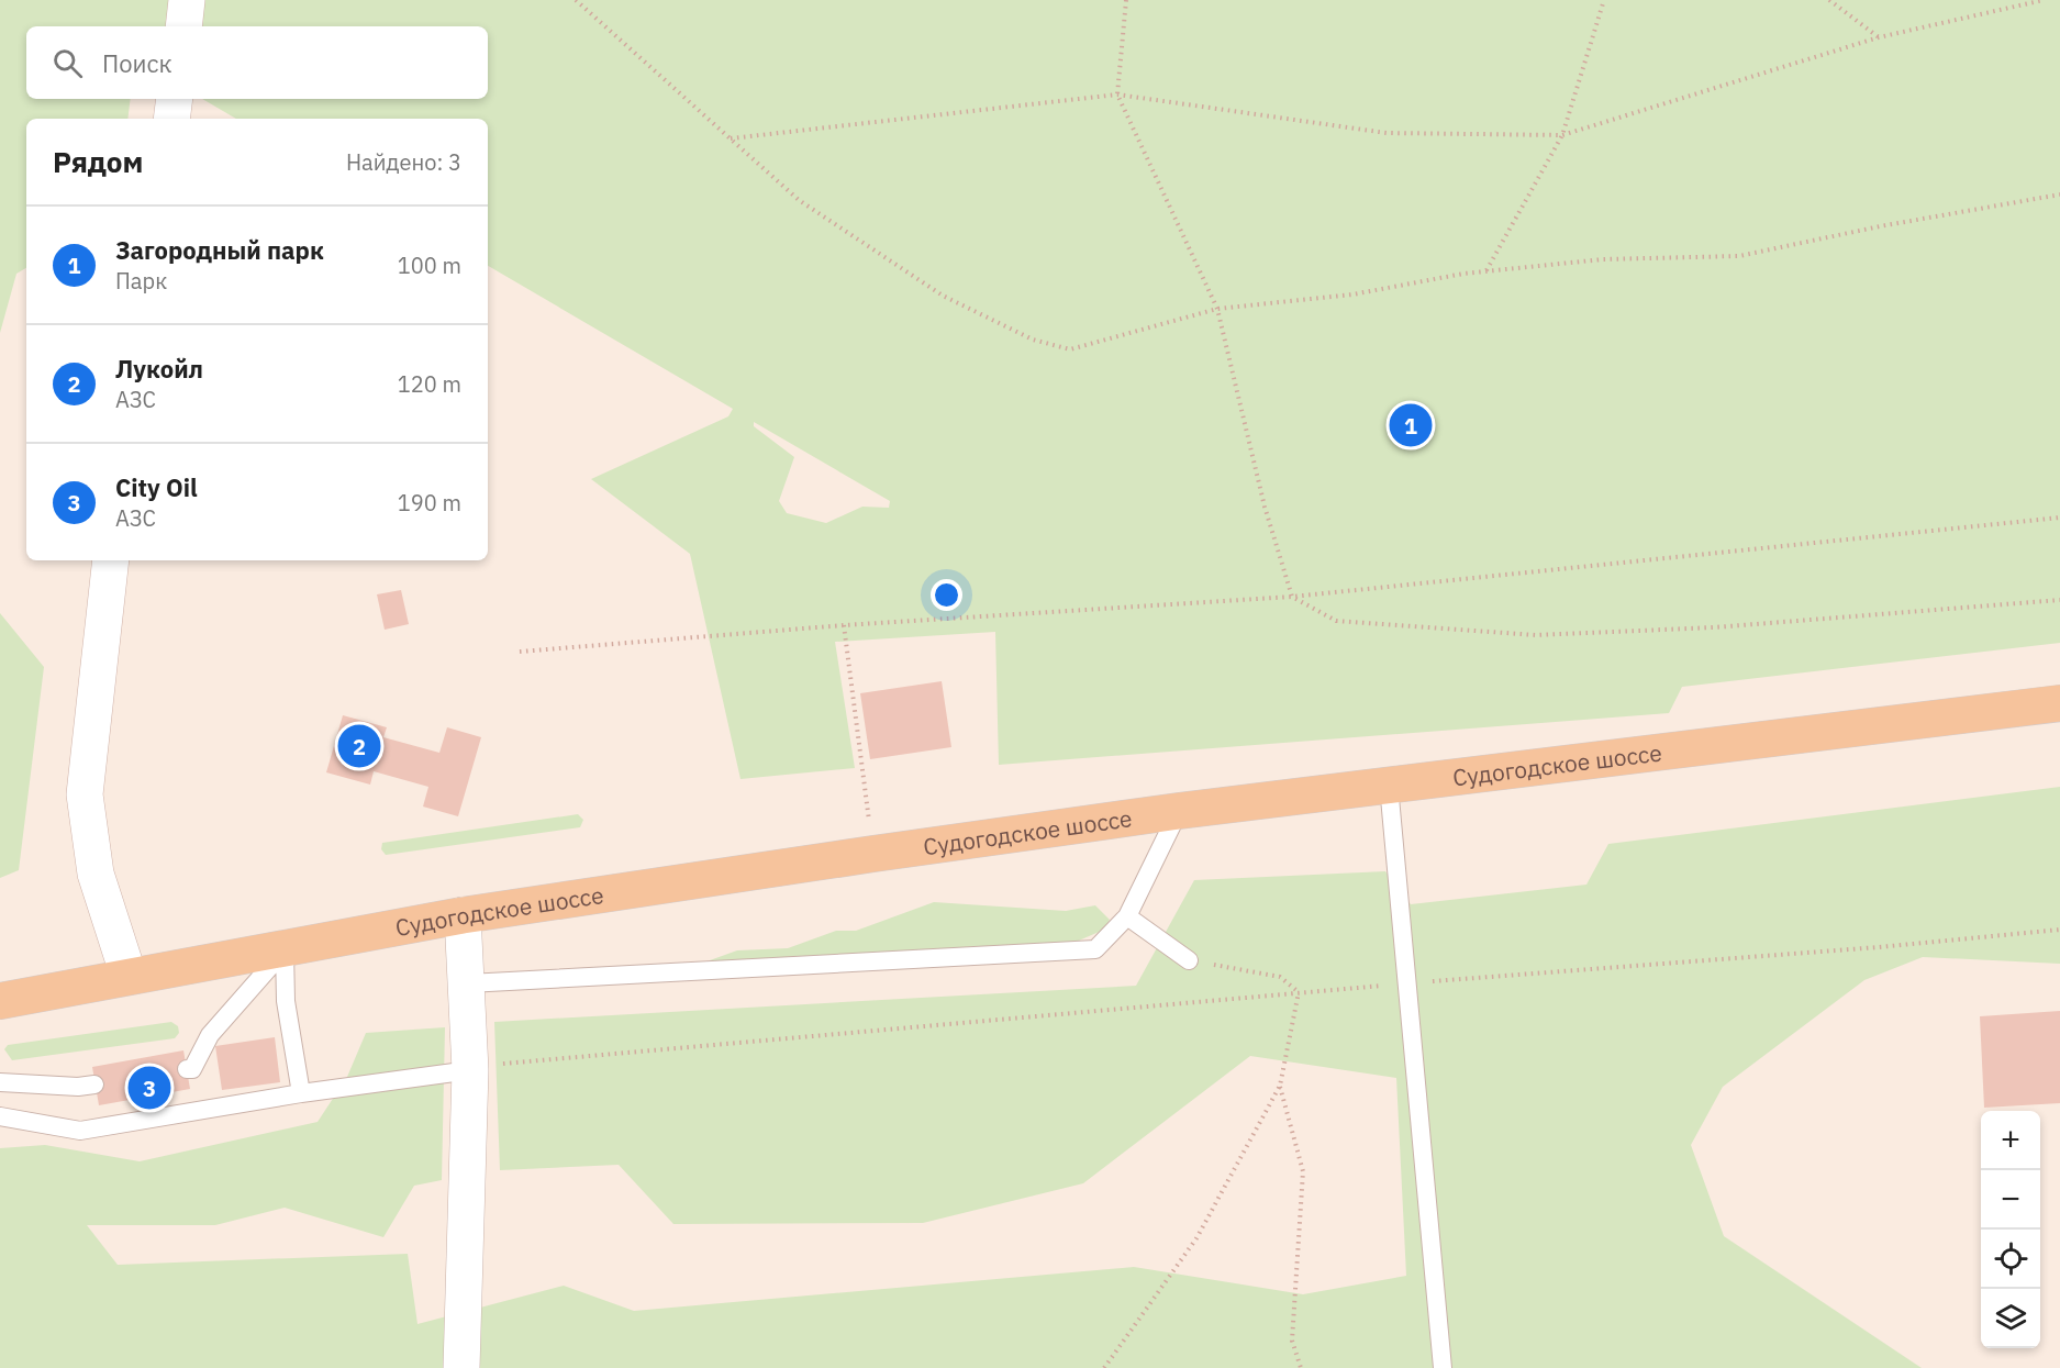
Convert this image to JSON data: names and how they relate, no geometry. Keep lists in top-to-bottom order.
{
  "streets": {
    "main road": ["Судогодское шоссе"]
  },
  "page": {
    "search": "Поиск",
    "heading": ["Рядом", "Найдено: 3"],
    "list": [
      {
        "mark": "1",
        "name": "Загородный парк",
        "note": "Парк",
        "value": "100 m"
      },
      {
        "mark": "2",
        "name": "Лукойл",
        "note": "АЗС",
        "value": "120 m"
      },
      {
        "mark": "3",
        "name": "City Oil",
        "note": "АЗС",
        "value": "190 m"
      }
    ],
    "pins": ["1", "2", "3"],
    "map_buttons": ["+", "−"]
  }
}
